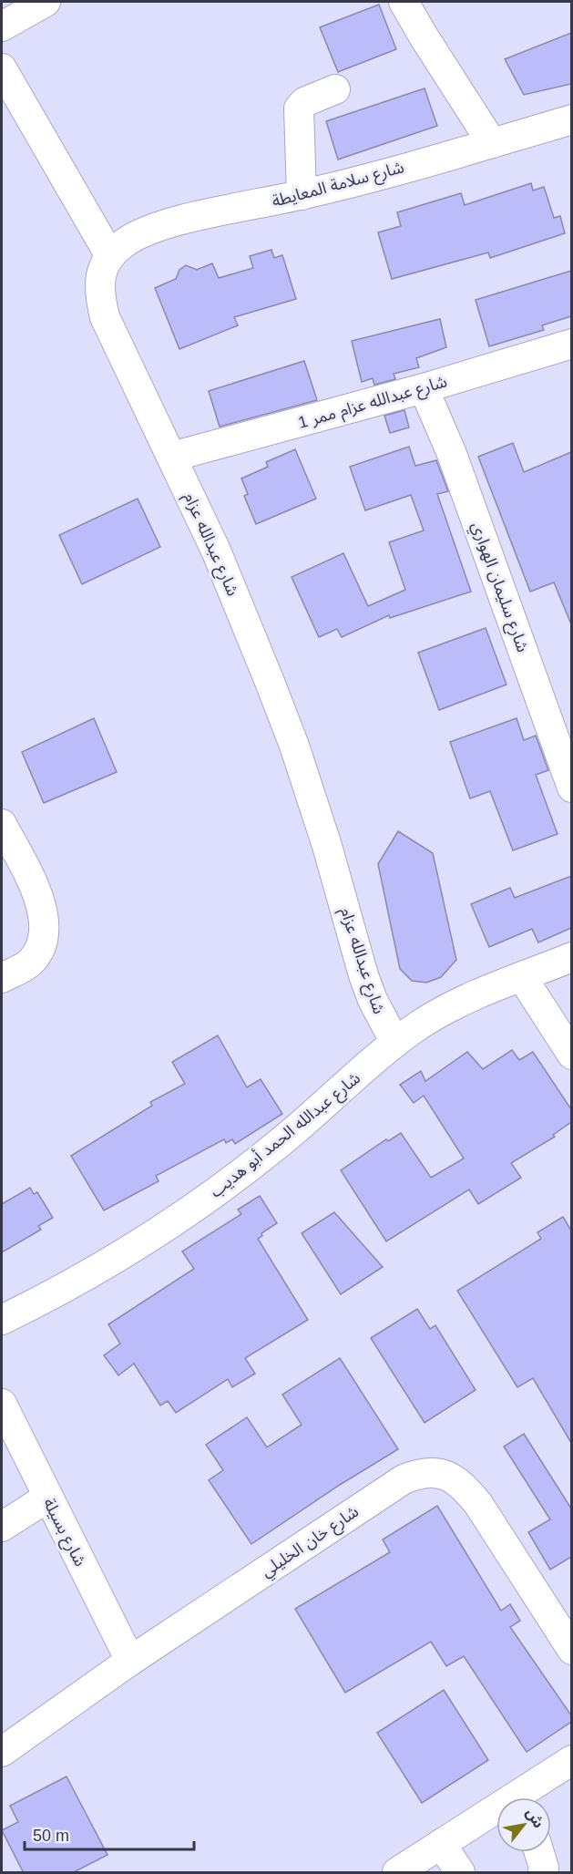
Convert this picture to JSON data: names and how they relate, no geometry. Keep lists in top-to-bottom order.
{
  "streets": {
    "street": [
      "شارع سلامة المعايطة",
      "شارع عبدالله عزام ممر 1",
      "شارع عبدالله عزام",
      "شارع سليمان الهواري",
      "شارع عبدالله الحمد أبو هديب",
      "شارع بسيلة",
      "شارع خان الخليلي"
    ]
  },
  "crossings": [
    ["شارع سلامة المعايطة", "شارع عبدالله عزام"],
    ["شارع عبدالله عزام ممر 1", "شارع عبدالله عزام"],
    ["شارع عبدالله عزام ممر 1", "شارع سليمان الهواري"],
    ["شارع عبدالله عزام", "شارع عبدالله الحمد أبو هديب"],
    ["شارع بسيلة", "شارع خان الخليلي"]
  ],
  "scale_bar": "50 m",
  "north": "top right"
}
